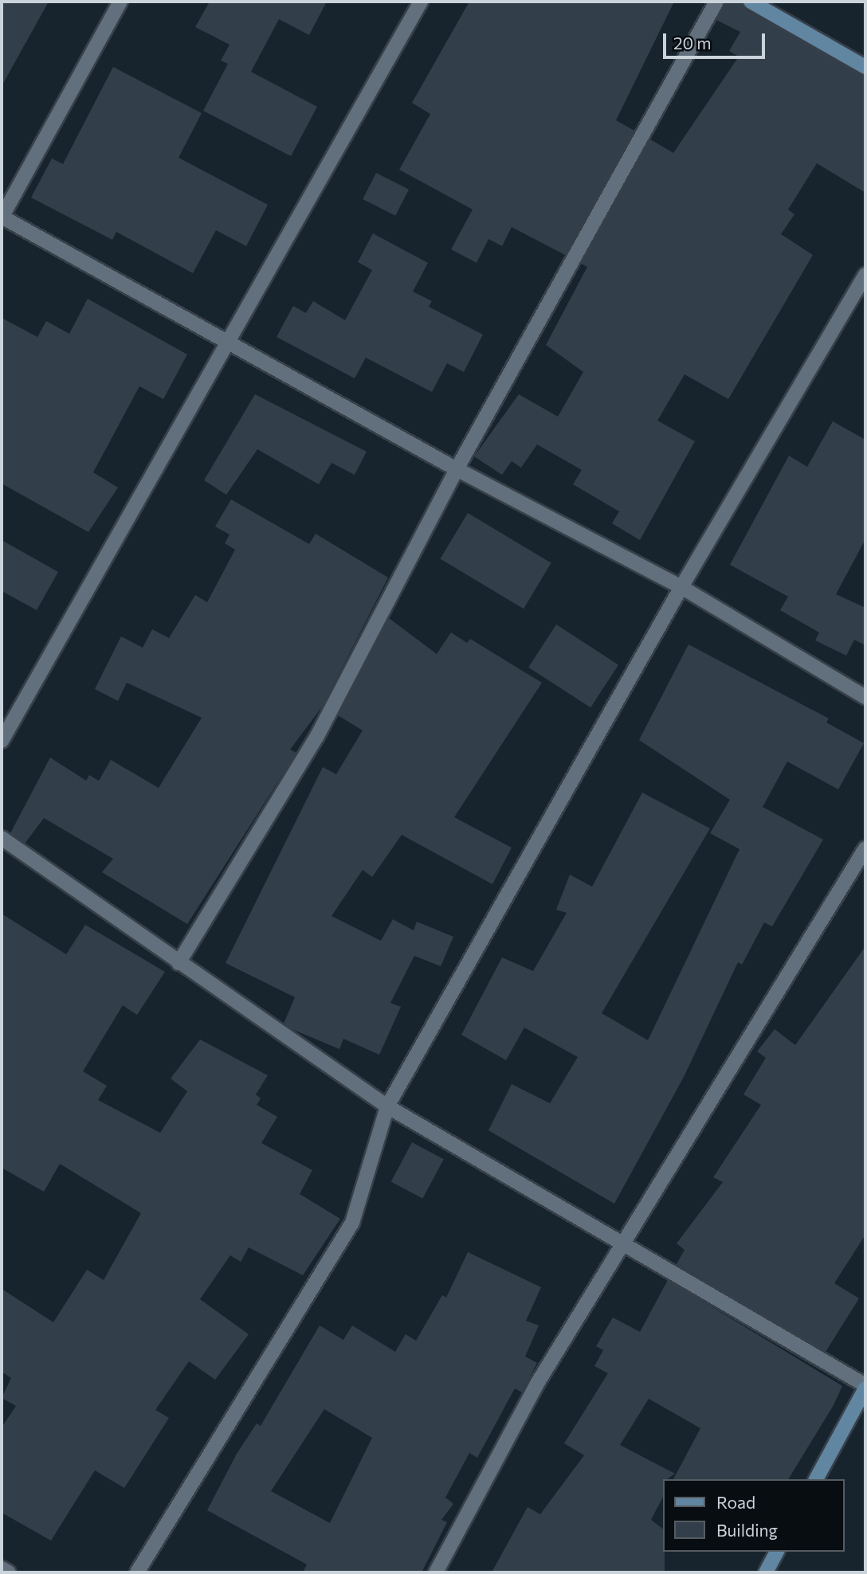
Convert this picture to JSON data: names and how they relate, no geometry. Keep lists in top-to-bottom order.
{
  "legend": ["Road", "Building"],
  "scale_bar": "20 m"
}
